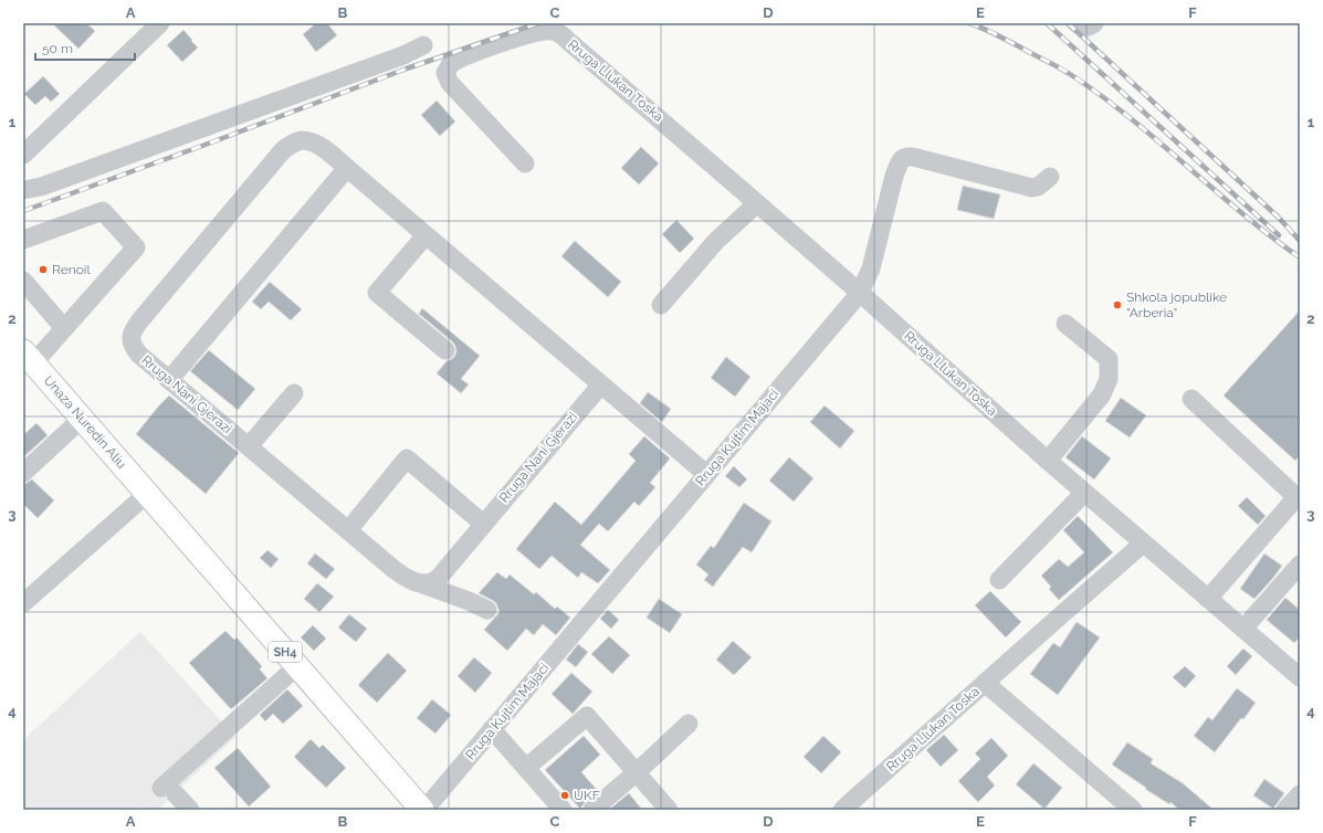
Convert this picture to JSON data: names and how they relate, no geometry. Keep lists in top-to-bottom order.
{
  "streets": {
    "main road": ["Unaza Nuredin Aliu", "SH4"],
    "street": ["Rruga Llukan Toska", "Rruga Nani Gjerazi", "Rruga Kujtim Majaci"]
  },
  "crossings": [
    ["Rruga Llukan Toska", "Rruga Kujtim Majaci"],
    ["Rruga Nani Gjerazi", "Rruga Kujtim Majaci"],
    ["Unaza Nuredin Aliu", "SH4"],
    ["Rruga Kujtim Majaci", "SH4"]
  ],
  "places": ["Renoil", "Shkola jopublike \"Arberia\"", "UKF"],
  "scale_bar": "50 m",
  "grid": {
    "columns": [
      "A",
      "B",
      "C",
      "D",
      "E",
      "F"
    ],
    "rows": [
      "1",
      "2",
      "3",
      "4"
    ]
  }
}
